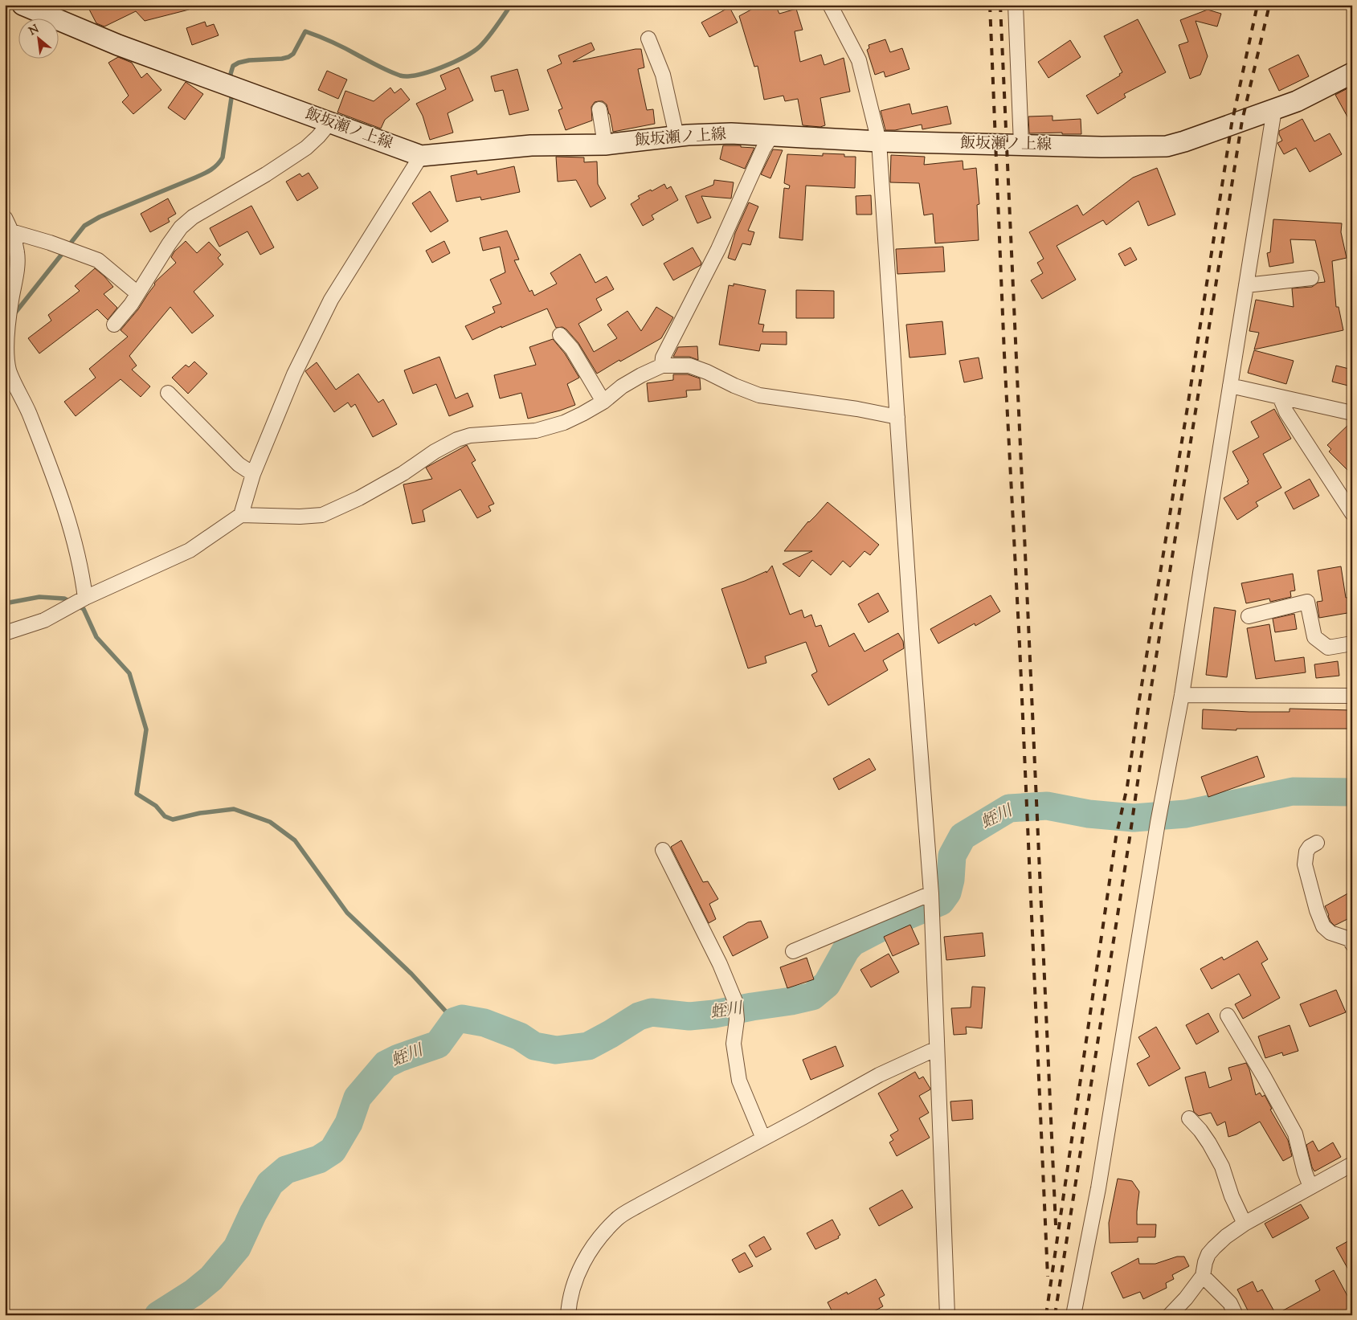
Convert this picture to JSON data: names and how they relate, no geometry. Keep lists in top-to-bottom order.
{
  "streets": {
    "main road": ["飯坂瀬ノ上線"]
  },
  "water": ["蛭川"],
  "north": "top left"
}
